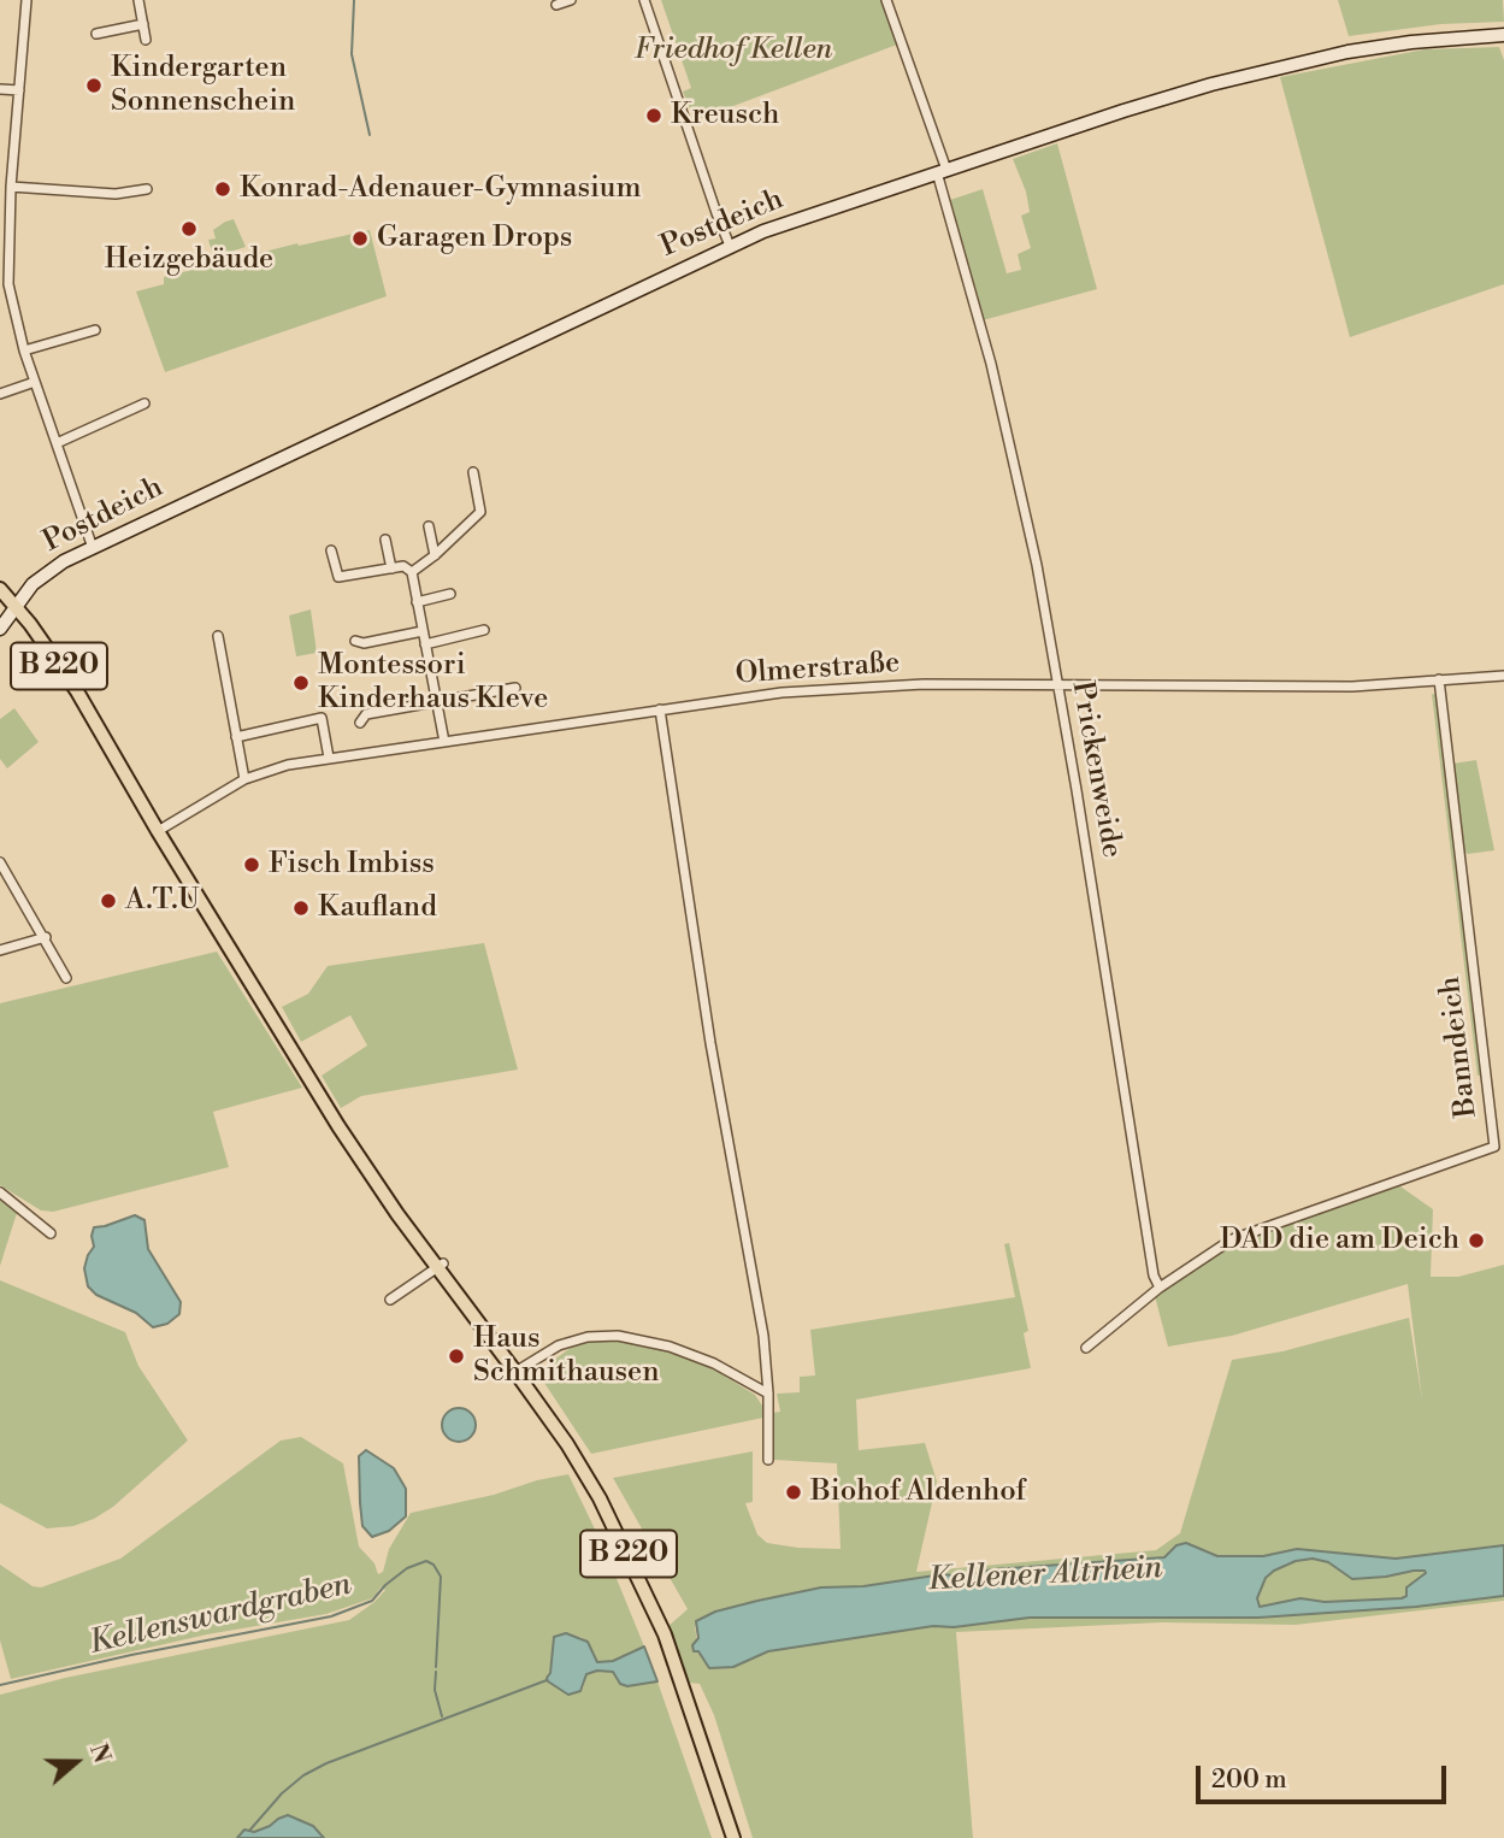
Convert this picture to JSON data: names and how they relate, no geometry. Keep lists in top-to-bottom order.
{
  "streets": {
    "main road": ["Postdeich", "B 220"],
    "street": ["Olmerstraße", "Prickenweide", "Banndeich"]
  },
  "crossings": [
    ["Postdeich", "B 220"],
    ["Postdeich", "Prickenweide"],
    ["B 220", "Olmerstraße"],
    ["Olmerstraße", "Prickenweide"],
    ["Olmerstraße", "Banndeich"],
    ["Prickenweide", "Banndeich"]
  ],
  "water": ["Kellener Altrhein", "Kellenswardgraben"],
  "parks": ["Friedhof Kellen"],
  "places": [
    "Kindergarten Sonnenschein",
    "Kreusch",
    "Konrad-Adenauer-Gymnasium",
    "Heizgebäude",
    "Garagen Drops",
    "Montessori Kinderhaus Kleve",
    "Fisch Imbiss",
    "A.T.U",
    "Kaufland",
    "DAD die am Deich",
    "Haus Schmithausen",
    "Biohof Aldenhof"
  ],
  "scale_bar": "200 m",
  "north": "right"
}
